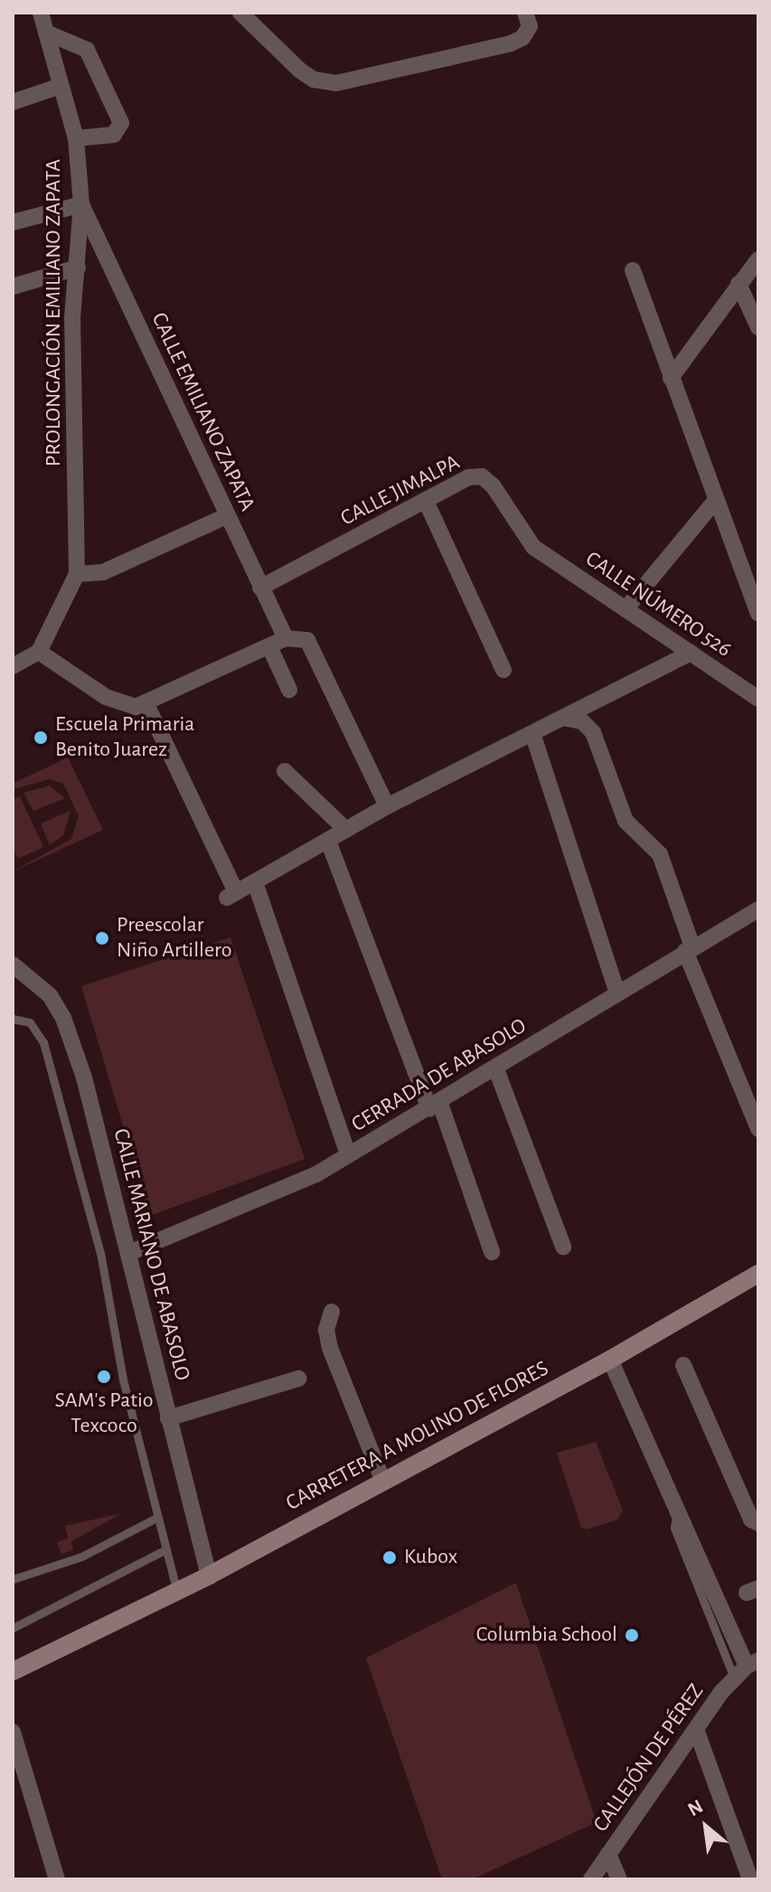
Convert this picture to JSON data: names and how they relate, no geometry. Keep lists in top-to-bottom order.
{
  "streets": {
    "main road": ["CARRETERA A MOLINO DE FLORES"],
    "street": [
      "PROLONGACIÓN EMILIANO ZAPATA",
      "CALLE EMILIANO ZAPATA",
      "CALLE JIMALPA",
      "CALLE NÚMERO 526",
      "CERRADA DE ABASOLO",
      "CALLE MARIANO DE ABASOLO",
      "CALLEJÓN DE PÉREZ"
    ]
  },
  "crossings": [
    ["PROLONGACIÓN EMILIANO ZAPATA", "CALLE EMILIANO ZAPATA"],
    ["CALLE EMILIANO ZAPATA", "CALLE JIMALPA"],
    ["CALLE JIMALPA", "CALLE NÚMERO 526"],
    ["CERRADA DE ABASOLO", "CALLE MARIANO DE ABASOLO"],
    ["CALLE MARIANO DE ABASOLO", "CARRETERA A MOLINO DE FLORES"]
  ],
  "places": [
    "Escuela Primaria Benito Juarez",
    "Preescolar Niño Artillero",
    "SAM's Patio Texcoco",
    "Kubox",
    "Columbia School"
  ],
  "north": "top left"
}
